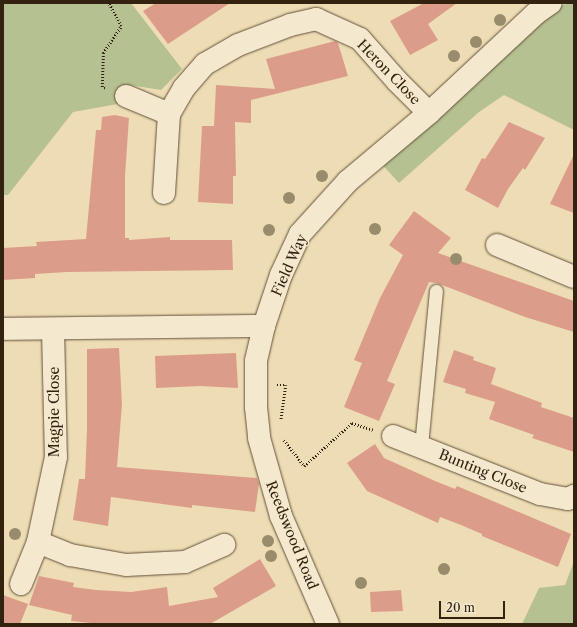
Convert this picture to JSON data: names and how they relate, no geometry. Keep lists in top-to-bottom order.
{
  "streets": {
    "street": [
      "Heron Close",
      "Field Way",
      "Magpie Close",
      "Bunting Close",
      "Reedswood Road"
    ]
  },
  "crossings": [
    ["Heron Close", "Field Way"],
    ["Field Way", "Reedswood Road"]
  ],
  "scale_bar": "20 m"
}
